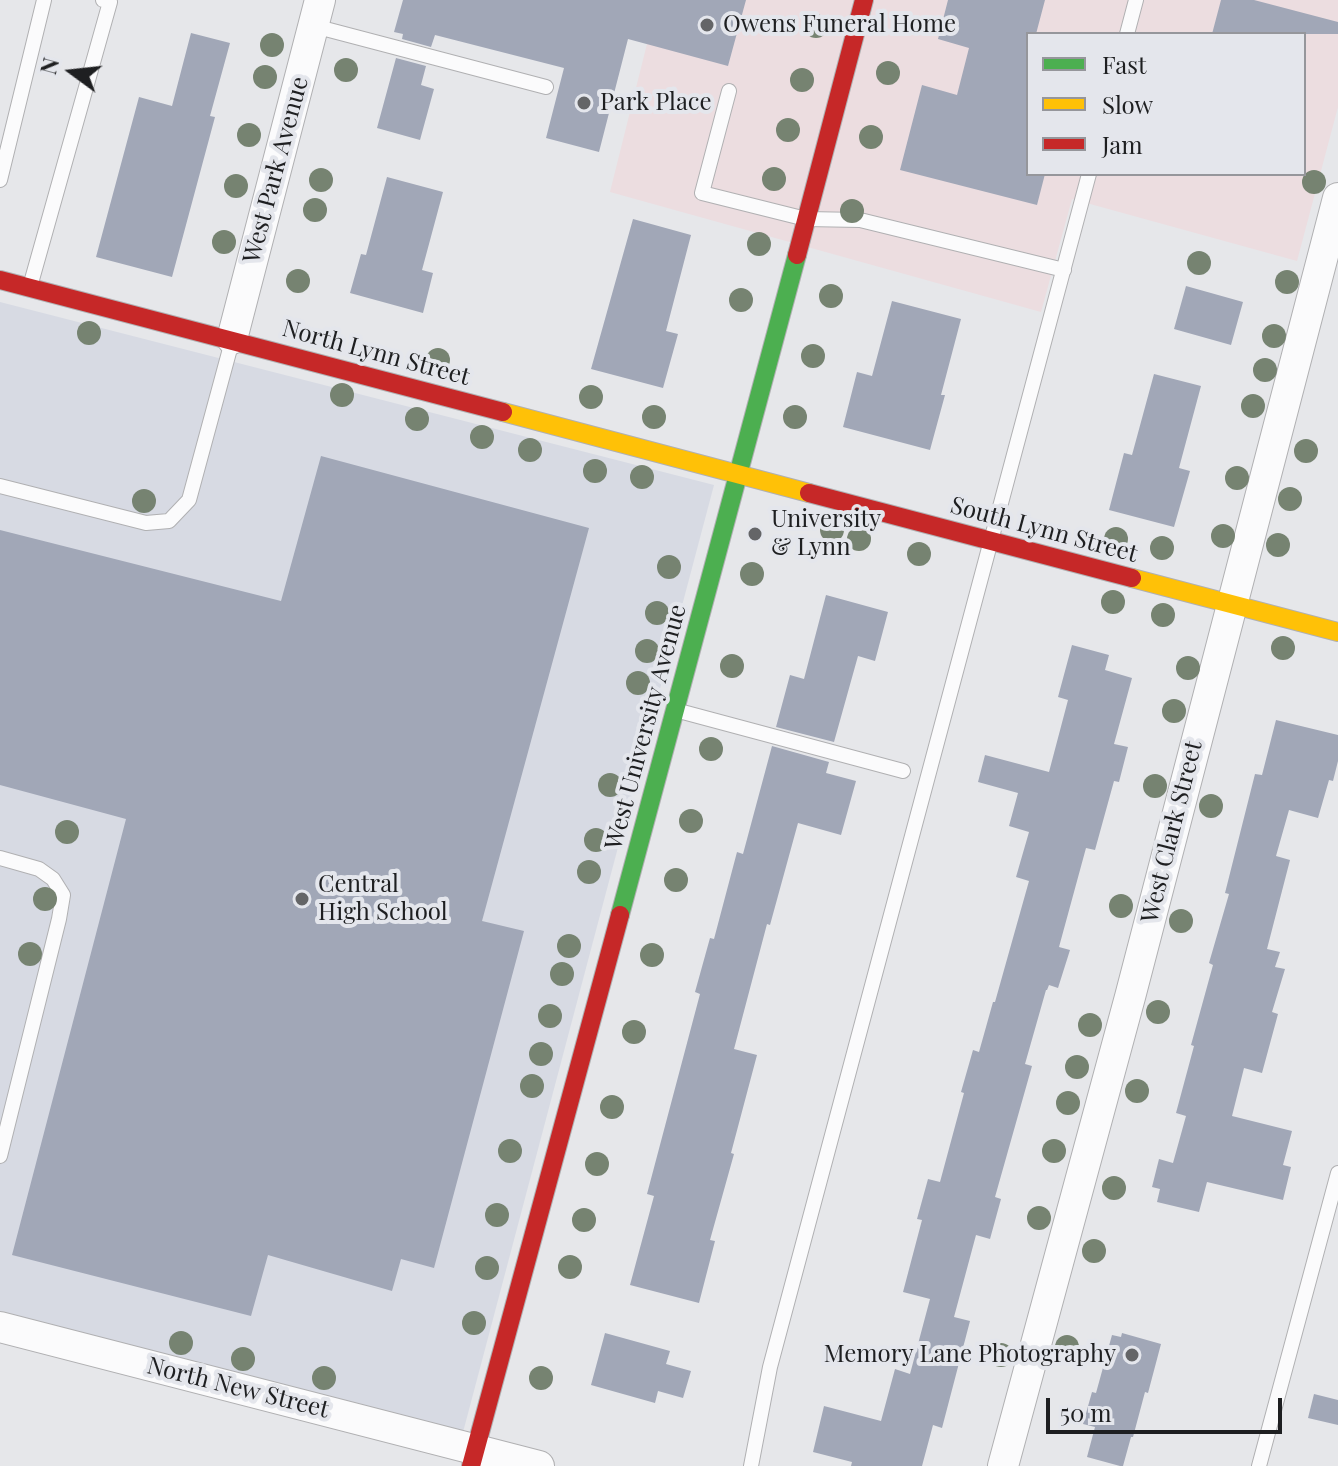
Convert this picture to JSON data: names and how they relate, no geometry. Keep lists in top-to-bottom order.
{
  "streets": {
    "main road": ["North Lynn Street", "South Lynn Street", "West University Avenue"],
    "street": ["West Park Avenue", "West Clark Street", "North New Street"]
  },
  "crossings": [
    ["West Park Avenue", "North Lynn Street"],
    ["North Lynn Street", "South Lynn Street"],
    ["North Lynn Street", "West University Avenue"],
    ["South Lynn Street", "West University Avenue"],
    ["South Lynn Street", "West Clark Street"],
    ["West University Avenue", "North New Street"]
  ],
  "places": [
    "Owens Funeral Home",
    "Park Place",
    "University & Lynn",
    "Central High School",
    "Memory Lane Photography"
  ],
  "legend": ["Fast", "Slow", "Jam"],
  "scale_bar": "50 m",
  "north": "left"
}
